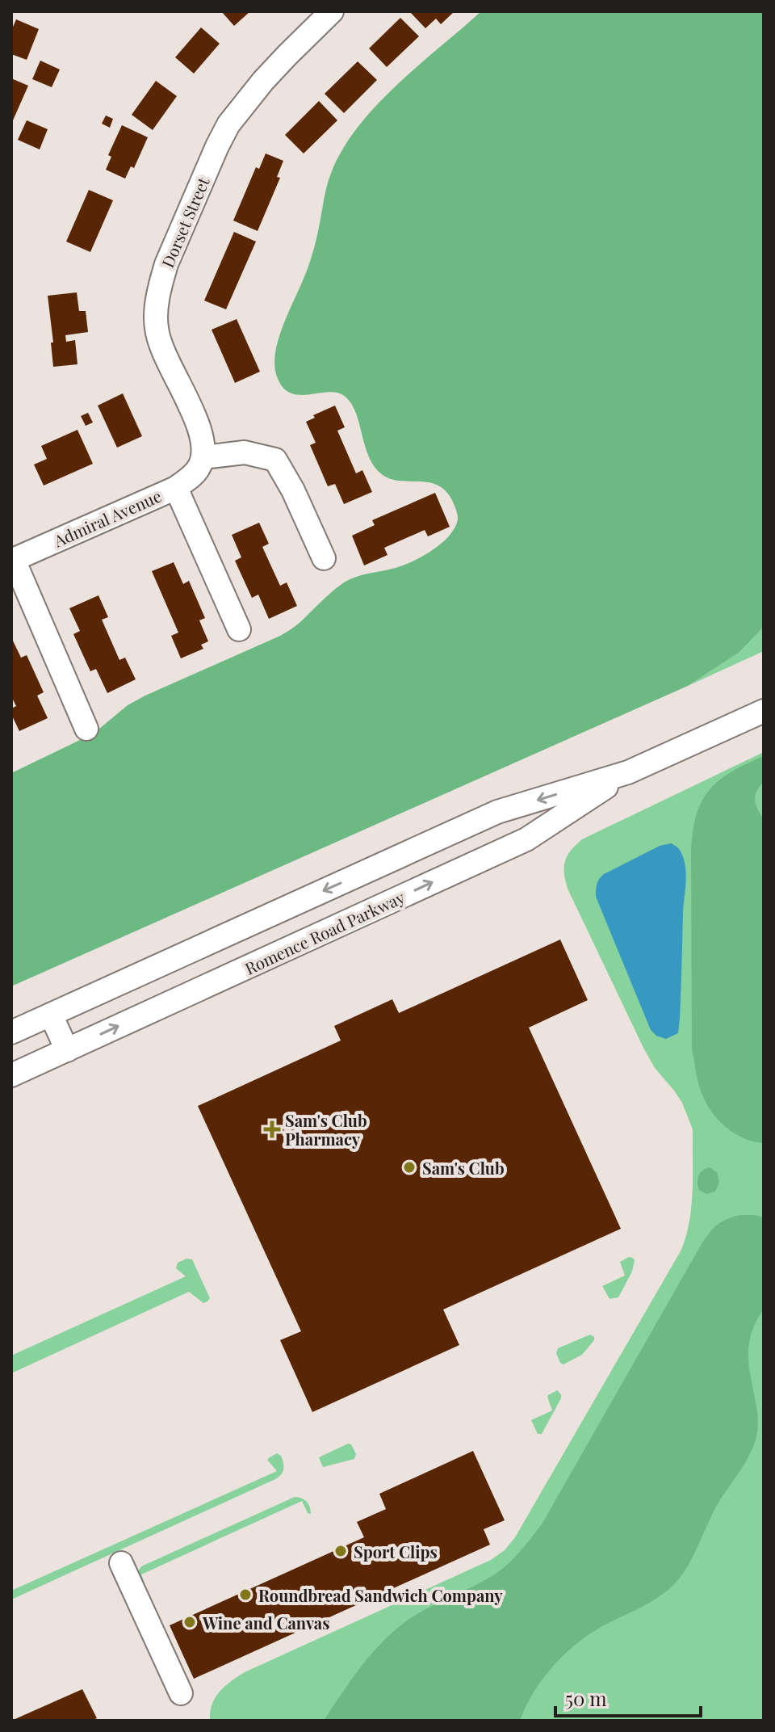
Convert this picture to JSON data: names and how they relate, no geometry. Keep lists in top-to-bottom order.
{
  "streets": {
    "street": ["Dorset Street", "Admiral Avenue", "Romence Road Parkway"]
  },
  "crossings": [
    ["Dorset Street", "Admiral Avenue"]
  ],
  "places": {
    "health": ["Sam's Club Pharmacy"],
    "other": [
      "Sam's Club",
      "Sport Clips",
      "Roundbread Sandwich Company",
      "Wine and Canvas"
    ]
  },
  "scale_bar": "50 m"
}
